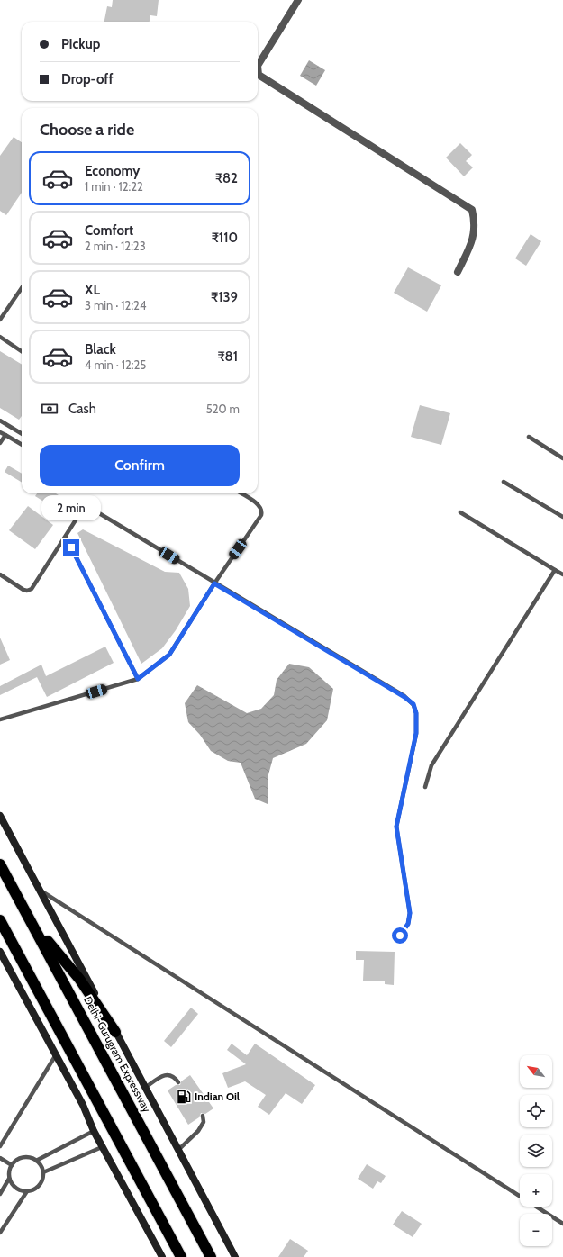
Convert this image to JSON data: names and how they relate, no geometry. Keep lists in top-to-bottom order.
{
  "streets": {
    "highway": ["Delhi-Gurugram Expressway"]
  },
  "places": {
    "fuel station": ["Indian Oil"]
  },
  "north": "top left",
  "page": {
    "banner": ["Pickup", "Drop-off"],
    "heading": "Choose a ride",
    "list": [
      {
        "name": "Economy",
        "note": "1 min · 12:22",
        "value": "₹82"
      },
      {
        "name": "Comfort",
        "note": "2 min · 12:23",
        "value": "₹110"
      },
      {
        "name": "XL",
        "note": "3 min · 12:24",
        "value": "₹139"
      },
      {
        "name": "Black",
        "note": "4 min · 12:25",
        "value": "₹81"
      }
    ],
    "pay": ["Cash", "520 m"],
    "buttons": "Confirm",
    "bubble": "2 min",
    "map_buttons": ["+", "−"]
  }
}
